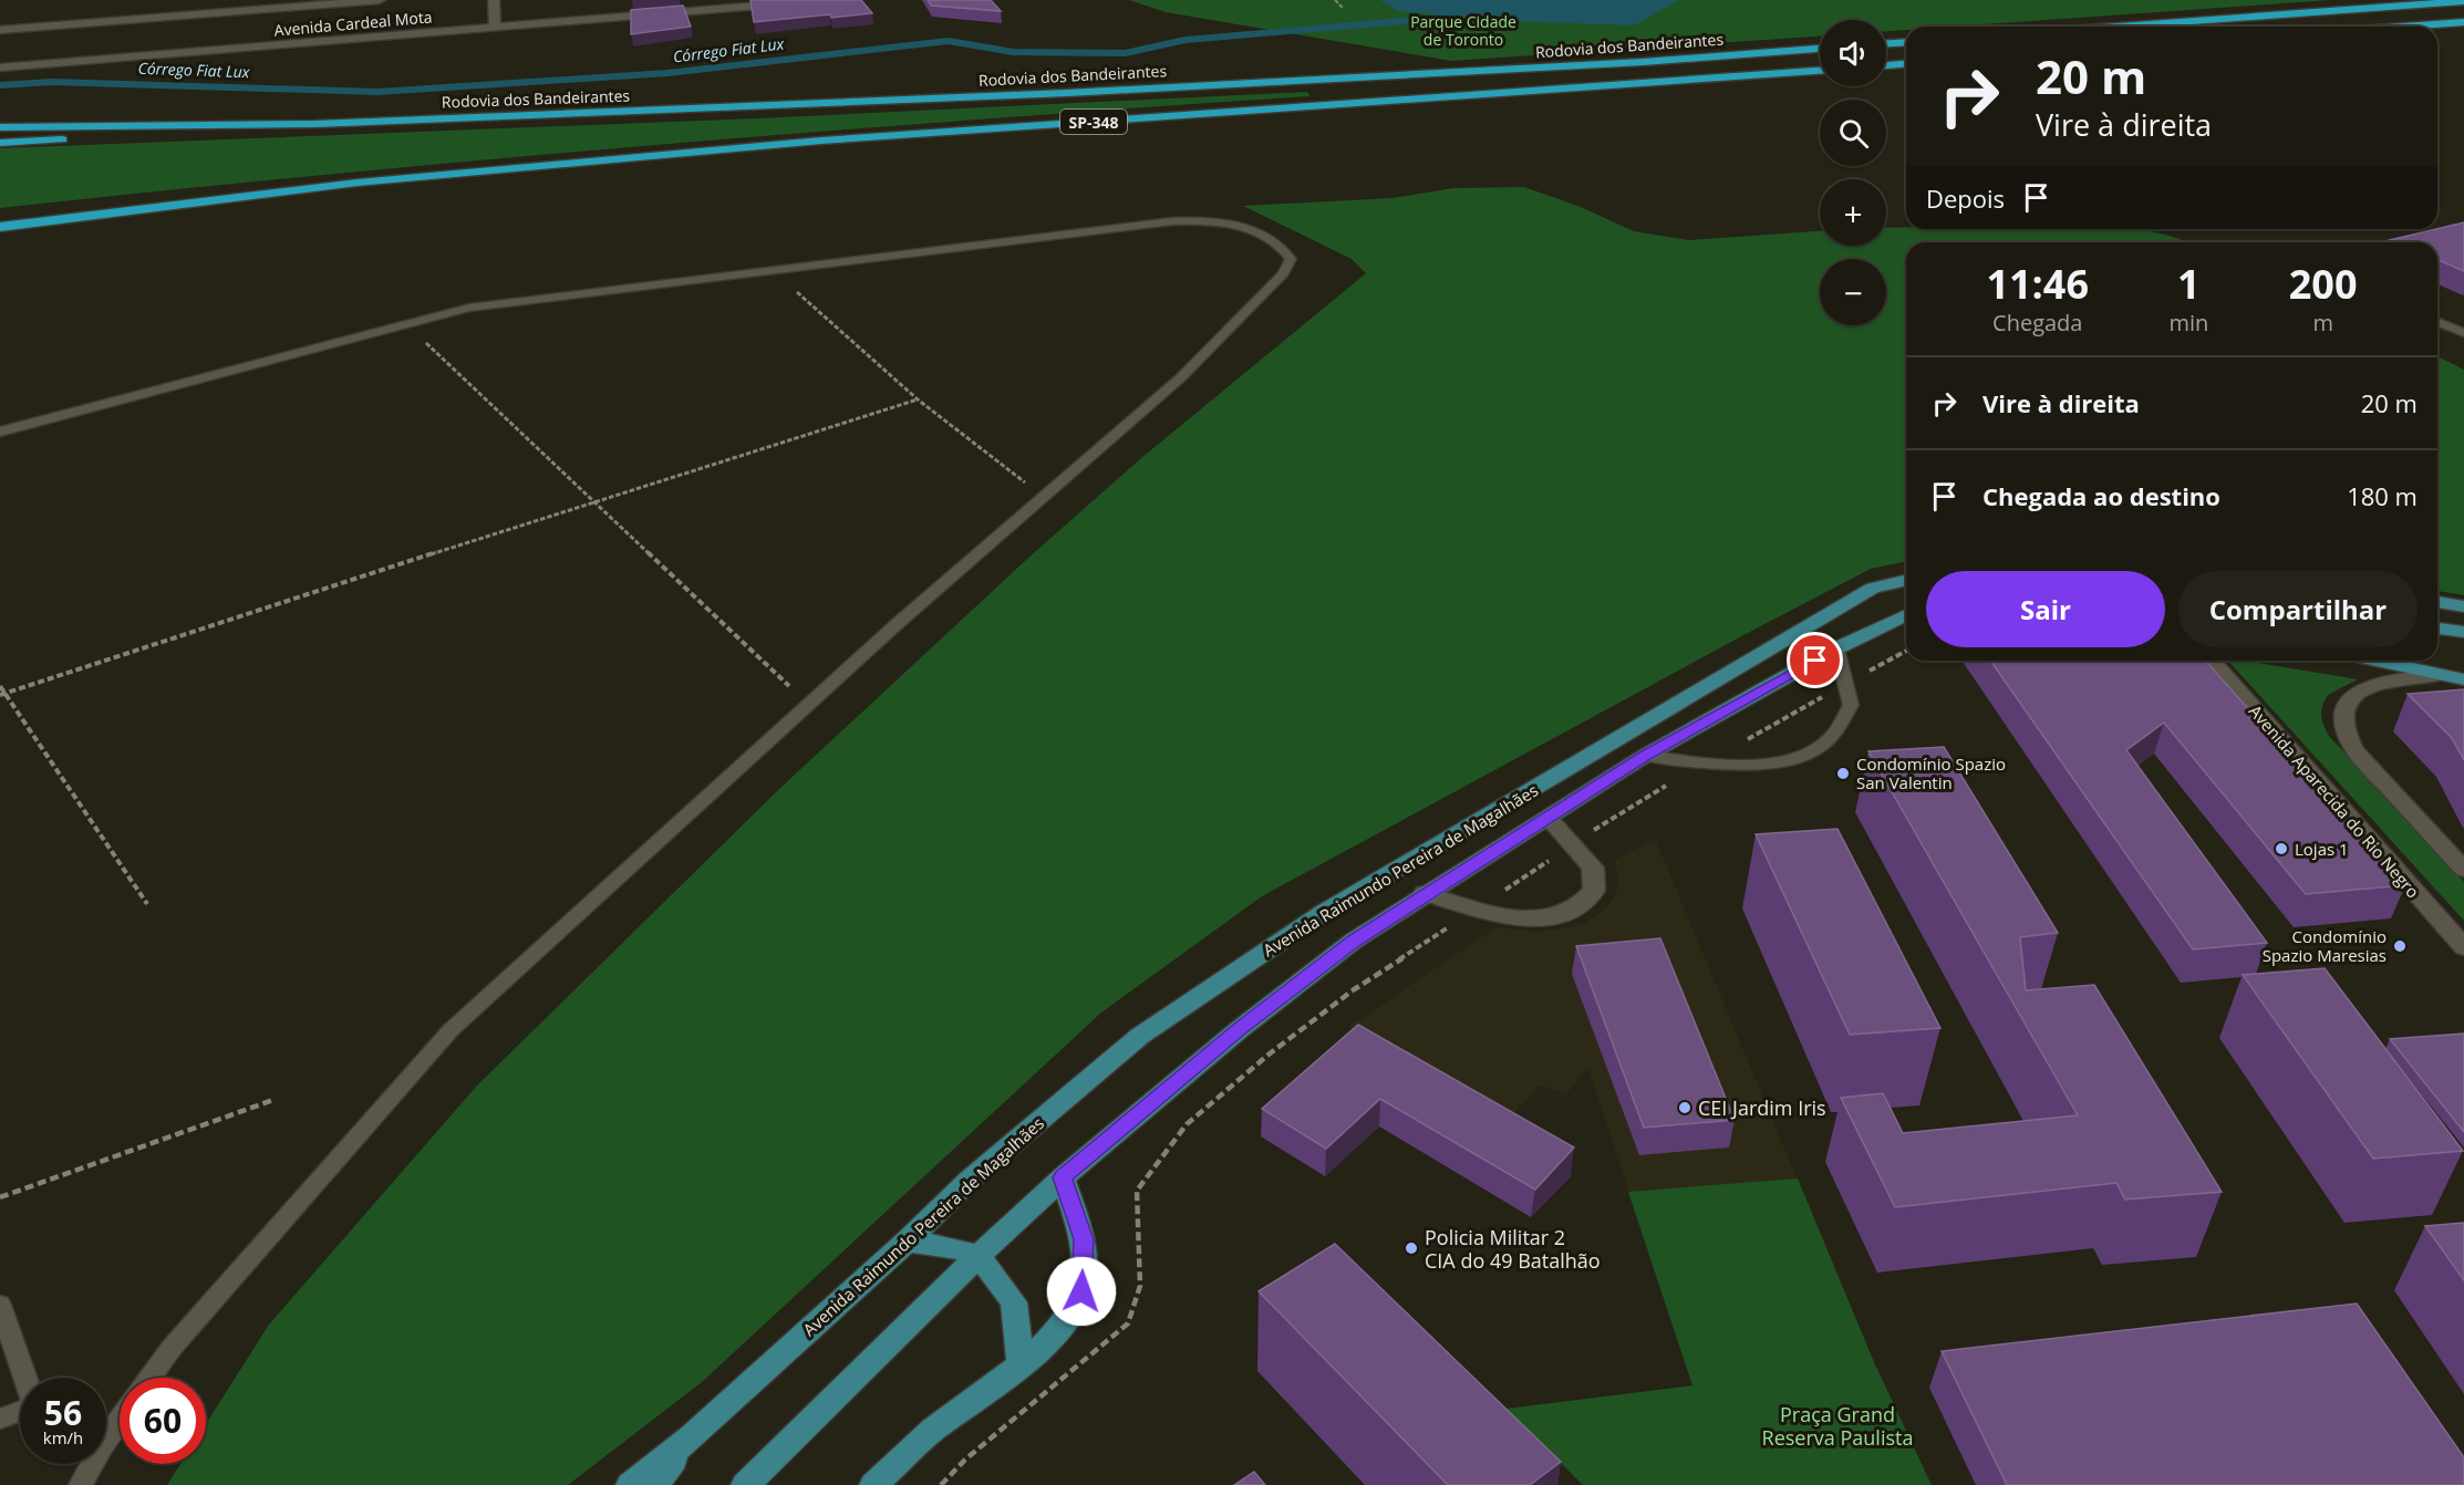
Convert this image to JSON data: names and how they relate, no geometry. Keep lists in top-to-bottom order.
{
  "streets": {
    "highway": ["Rodovia dos Bandeirantes", "SP-348"],
    "main road": ["Avenida Raimundo Pereira de Magalhães"],
    "street": ["Avenida Cardeal Mota", "Avenida Aparecida do Rio Negro"]
  },
  "water": ["Córrego Fiat Lux"],
  "parks": ["Parque Cidade de Toronto", "Praça Grand Reserva Paulista"],
  "places": [
    "Condomínio Spazio San Valentin",
    "Lojas 1",
    "Condomínio Spazio Maresias",
    "CEI Jardim Iris",
    "Policia Militar 2 CIA do 49 Batalhão"
  ],
  "page": {
    "map_buttons": ["+", "−"],
    "turn": ["20 m", "Vire à direita"],
    "then": "Depois",
    "eta": [
      "11:46",
      "Chegada",
      "1",
      "min",
      "200",
      "m"
    ],
    "list": [
      {
        "name": "Vire à direita",
        "value": "20 m"
      },
      {
        "name": "Chegada ao destino",
        "value": "180 m"
      }
    ],
    "buttons": ["Sair", "Compartilhar"],
    "speed": "56 km/h",
    "limit": "60"
  }
}
